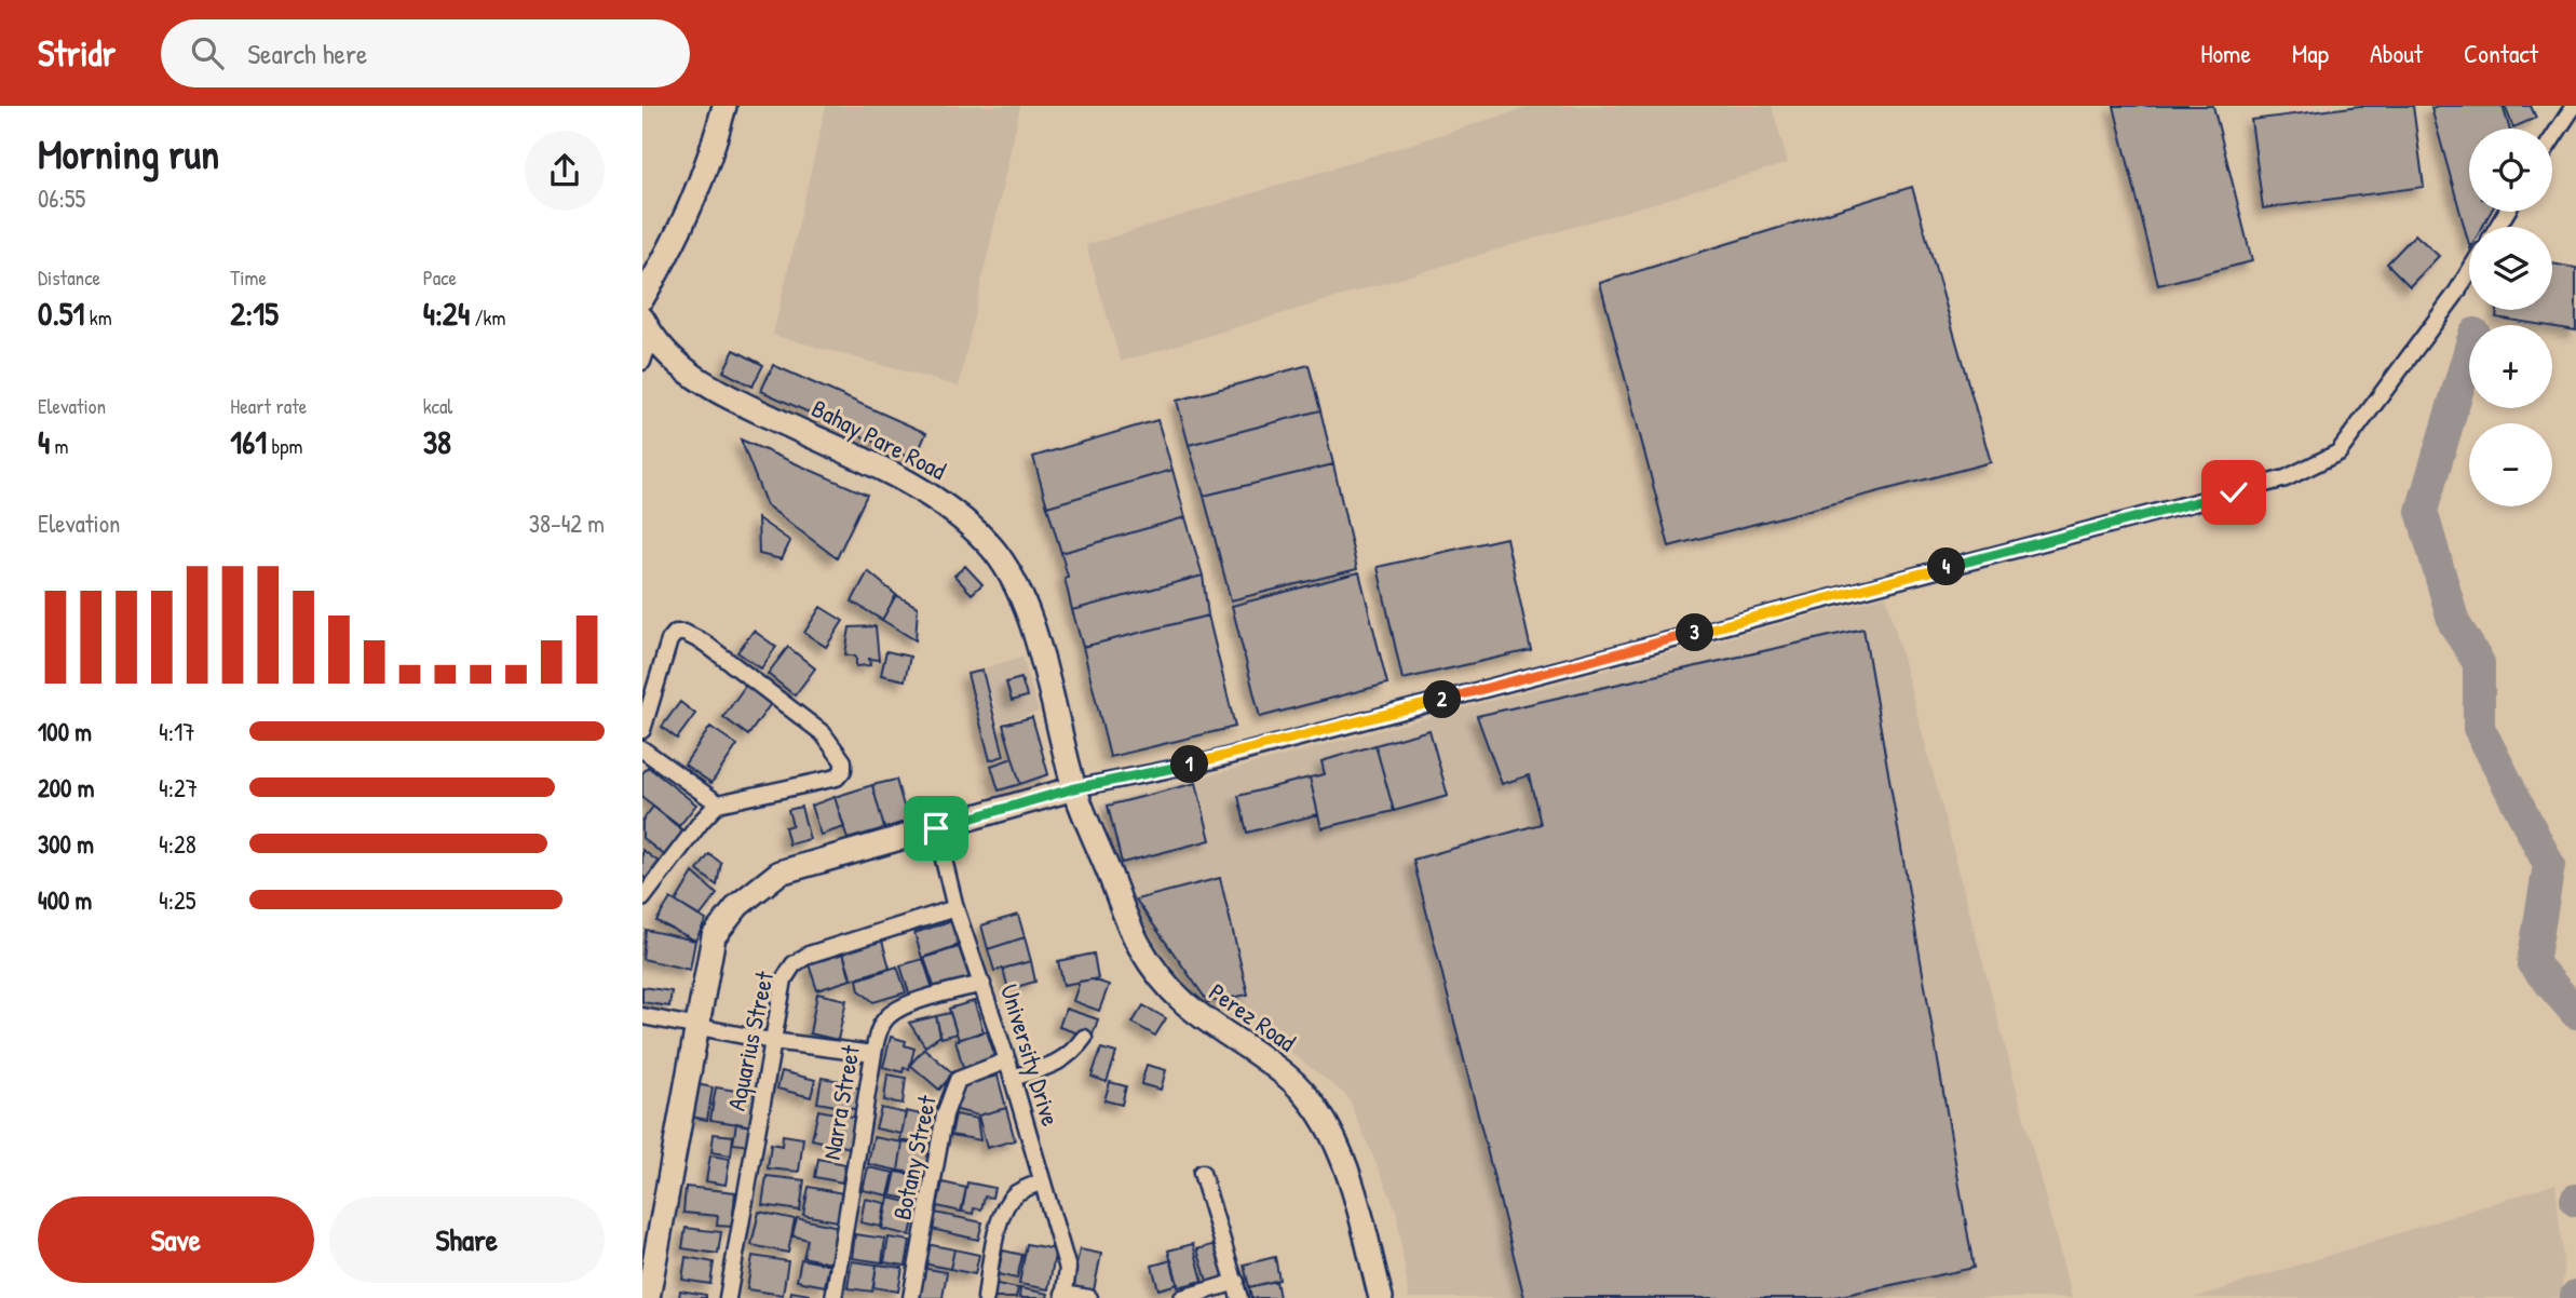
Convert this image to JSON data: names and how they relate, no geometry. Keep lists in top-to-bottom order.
{
  "streets": {
    "street": [
      "Bahay Pare Road",
      "Perez Road",
      "Aquarius Street",
      "University Drive",
      "Narra Street",
      "Botany Street"
    ]
  },
  "crossings": [
    ["Bahay Pare Road", "Perez Road"],
    ["Aquarius Street", "University Drive"],
    ["University Drive", "Narra Street"],
    ["University Drive", "Botany Street"]
  ],
  "page": {
    "header": "Stridr",
    "search": "Search here",
    "nav": [
      "Home",
      "Map",
      "About",
      "Contact"
    ],
    "heading": ["Morning run", "06:55"],
    "map_buttons": ["+", "−"],
    "stats": [
      ["Distance", "0.51 km"],
      ["Time", "2:15"],
      ["Pace", "4:24 /km"],
      ["Elevation", "4 m"],
      ["Heart rate", "161 bpm"],
      ["kcal", "38"]
    ],
    "chart": ["Elevation", "38–42 m"],
    "pins": [
      "4",
      "3",
      "2",
      "1"
    ],
    "list": [
      {
        "name": "100 m",
        "note": "4:17"
      },
      {
        "name": "200 m",
        "note": "4:27"
      },
      {
        "name": "300 m",
        "note": "4:28"
      },
      {
        "name": "400 m",
        "note": "4:25"
      }
    ],
    "buttons": ["Save", "Share"]
  }
}
